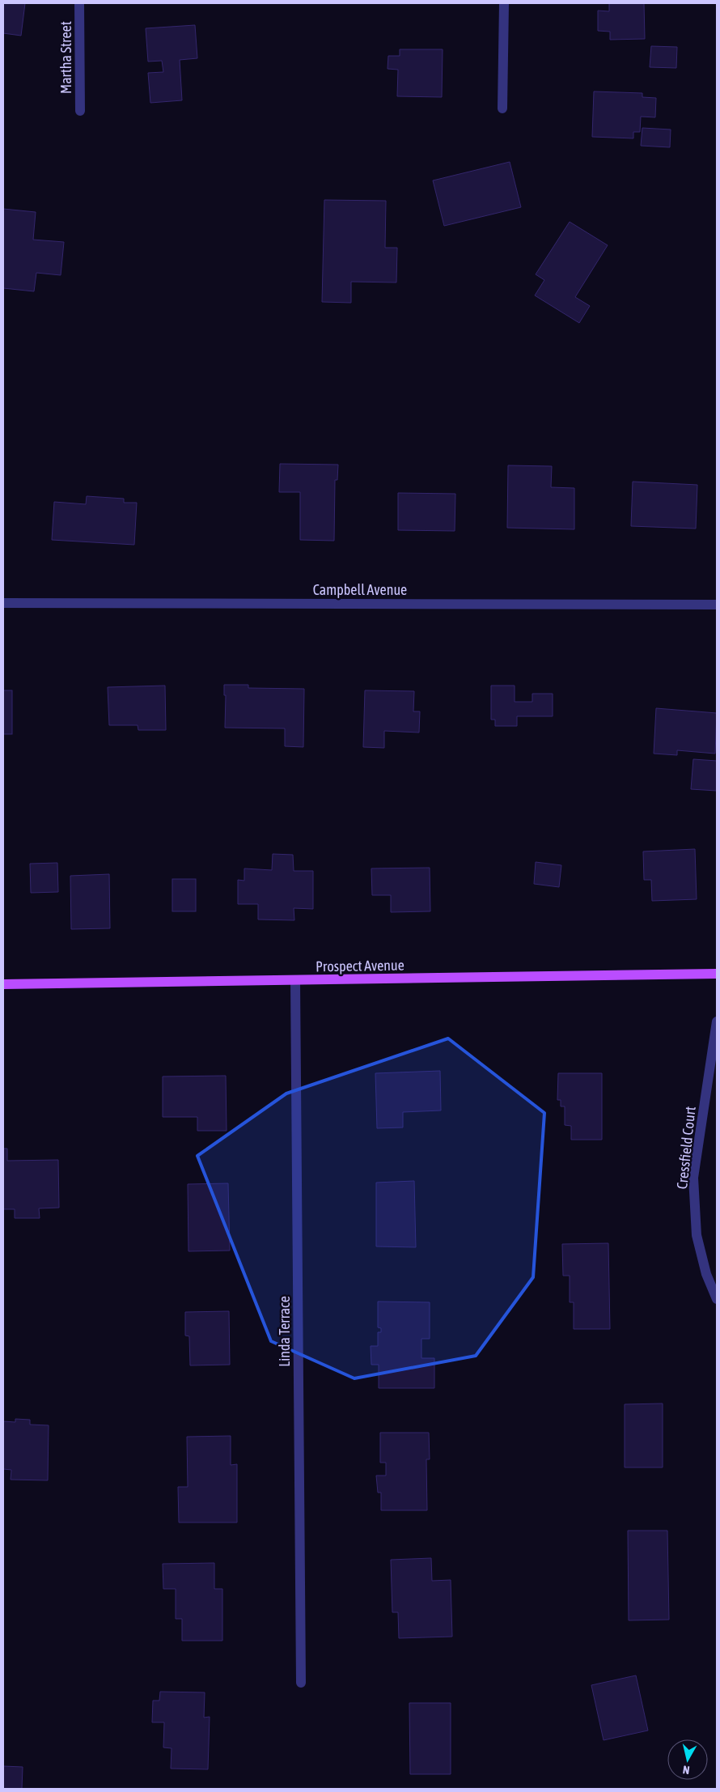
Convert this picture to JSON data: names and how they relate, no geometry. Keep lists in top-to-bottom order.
{
  "streets": {
    "main road": ["Prospect Avenue"],
    "street": [
      "Martha Street",
      "Campbell Avenue",
      "Cressfield Court",
      "Linda Terrace"
    ]
  },
  "crossings": [
    ["Prospect Avenue", "Linda Terrace"]
  ],
  "north": "bottom"
}
